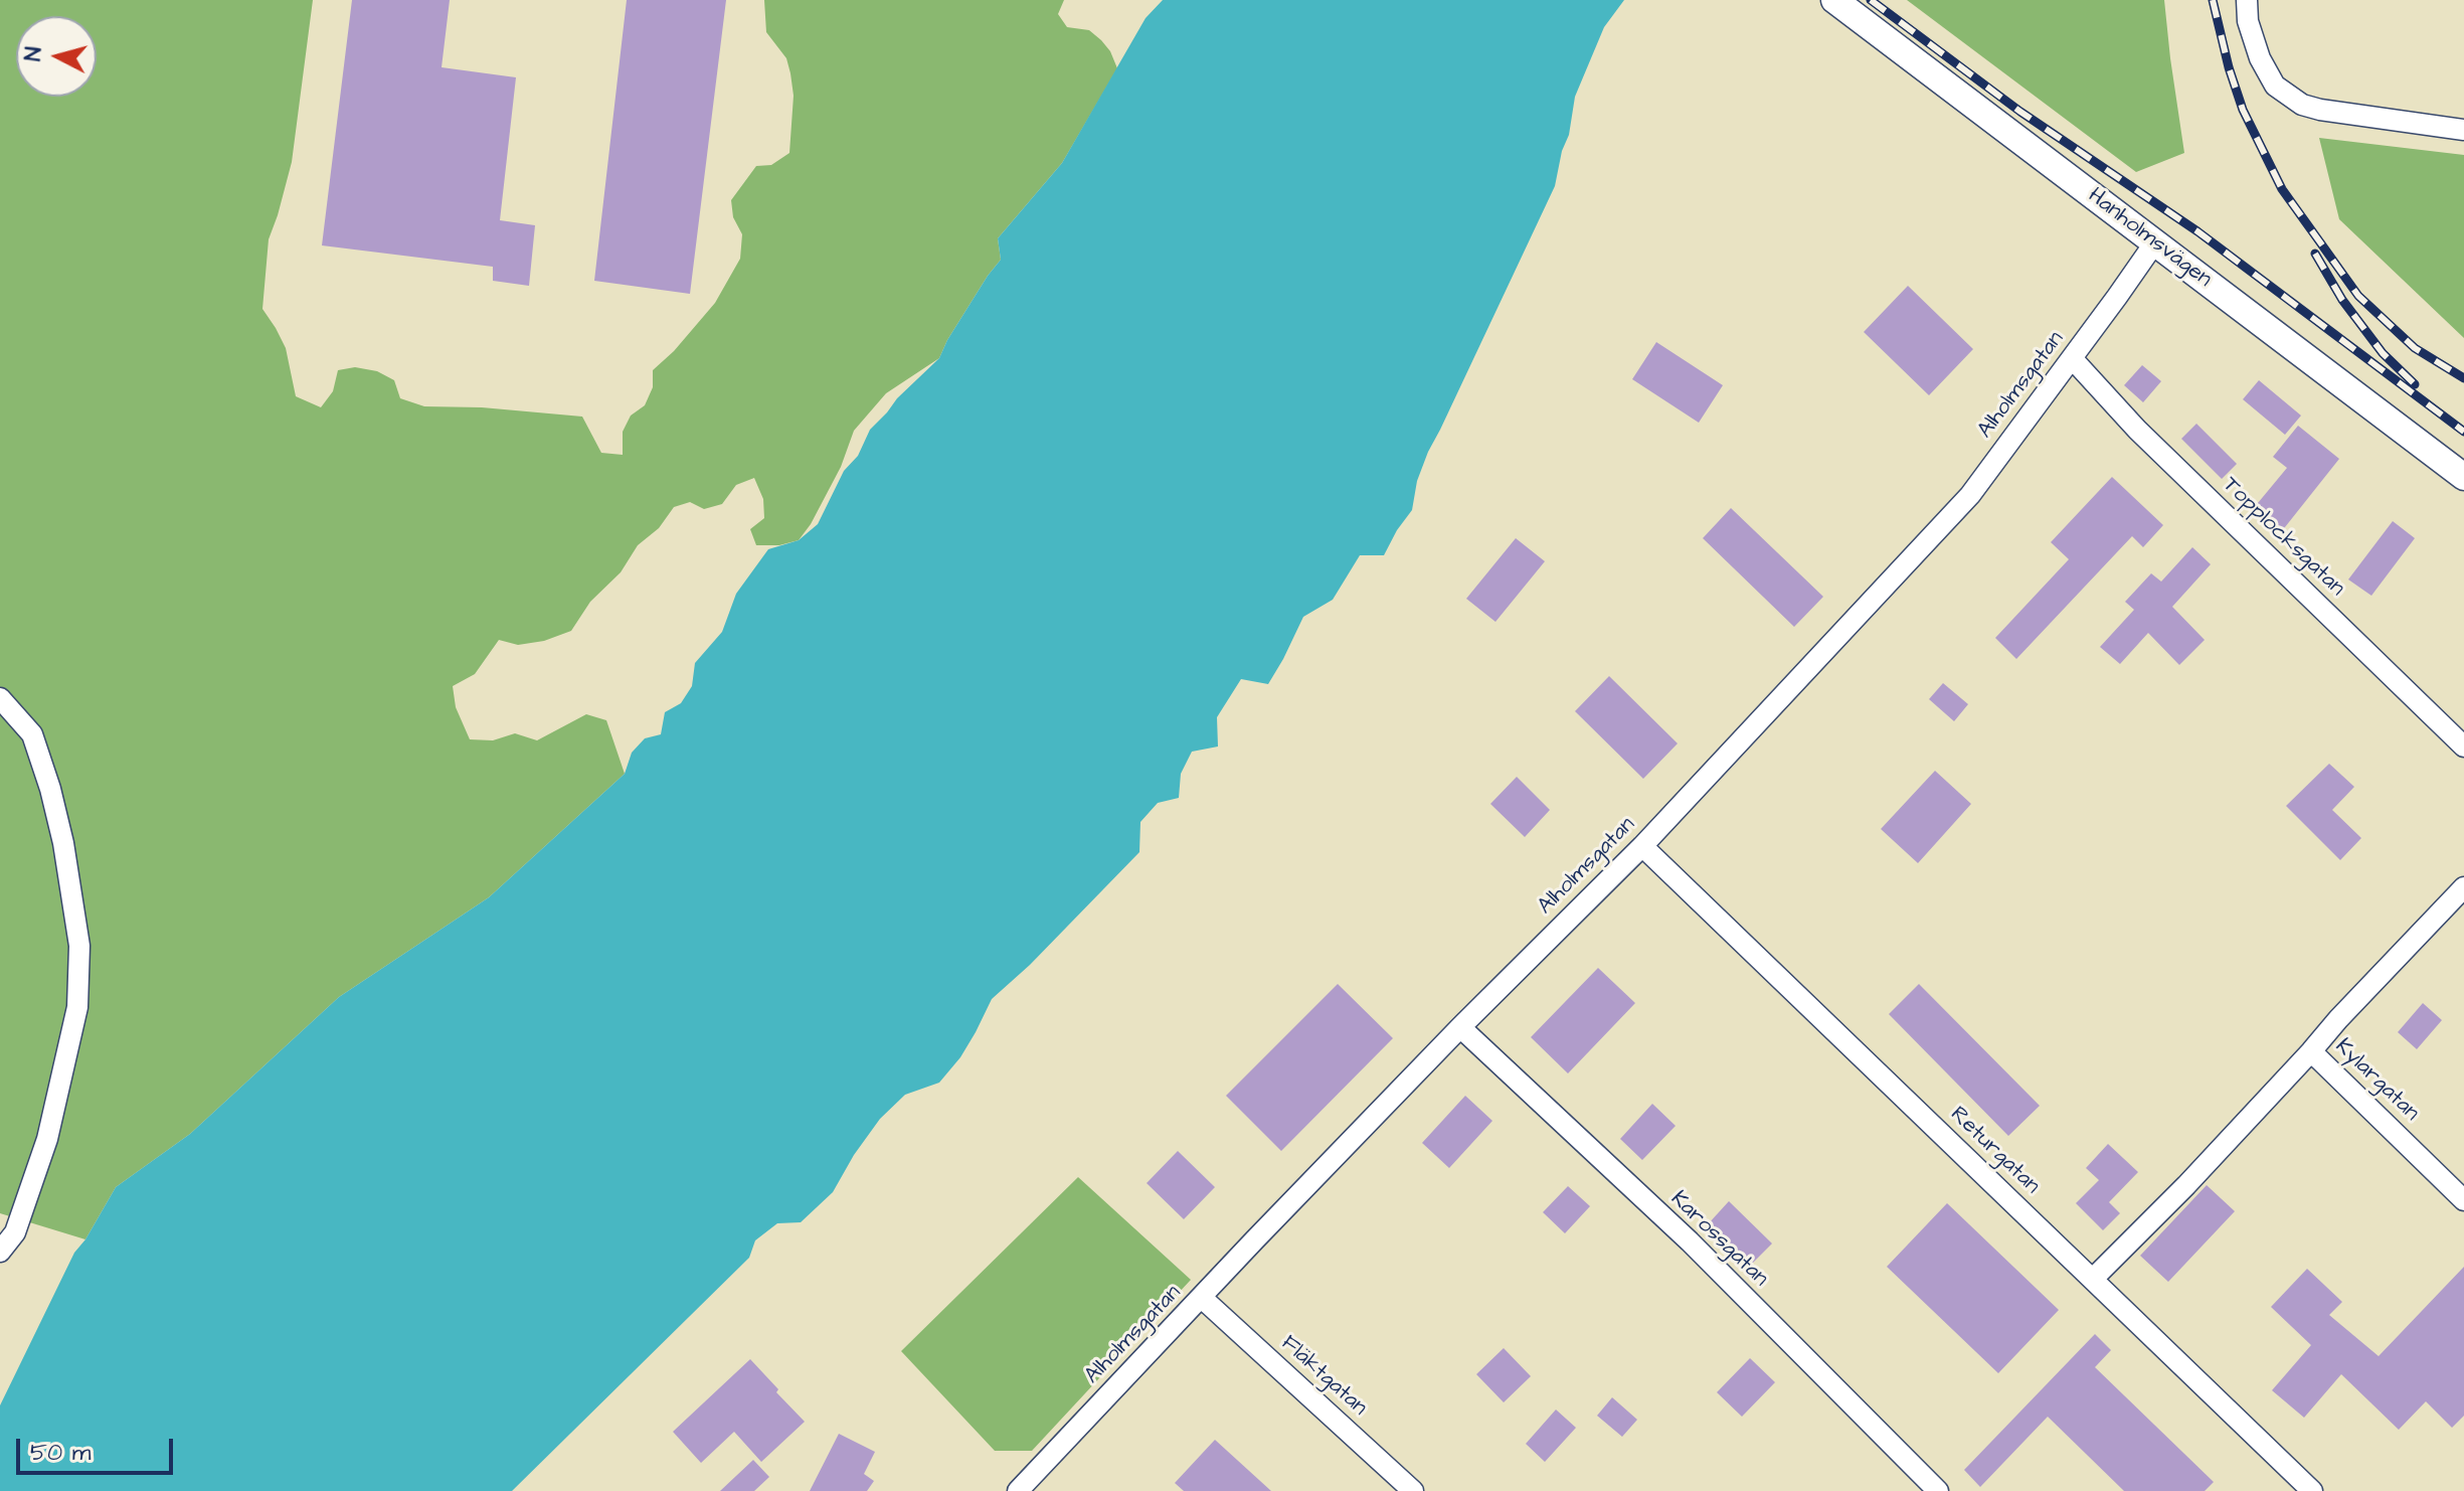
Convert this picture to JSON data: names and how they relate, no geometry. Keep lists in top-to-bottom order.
{
  "streets": {
    "street": [
      "Hanholmsvägen",
      "Alholmsgatan",
      "Topplocksgatan",
      "Kylargatan",
      "Returgatan",
      "Karossgatan",
      "Fläktgatan"
    ]
  },
  "crossings": [
    ["Hanholmsvägen", "Alholmsgatan"],
    ["Alholmsgatan", "Topplocksgatan"],
    ["Alholmsgatan", "Returgatan"],
    ["Alholmsgatan", "Karossgatan"],
    ["Alholmsgatan", "Fläktgatan"]
  ],
  "scale_bar": "50 m",
  "north": "left"
}
